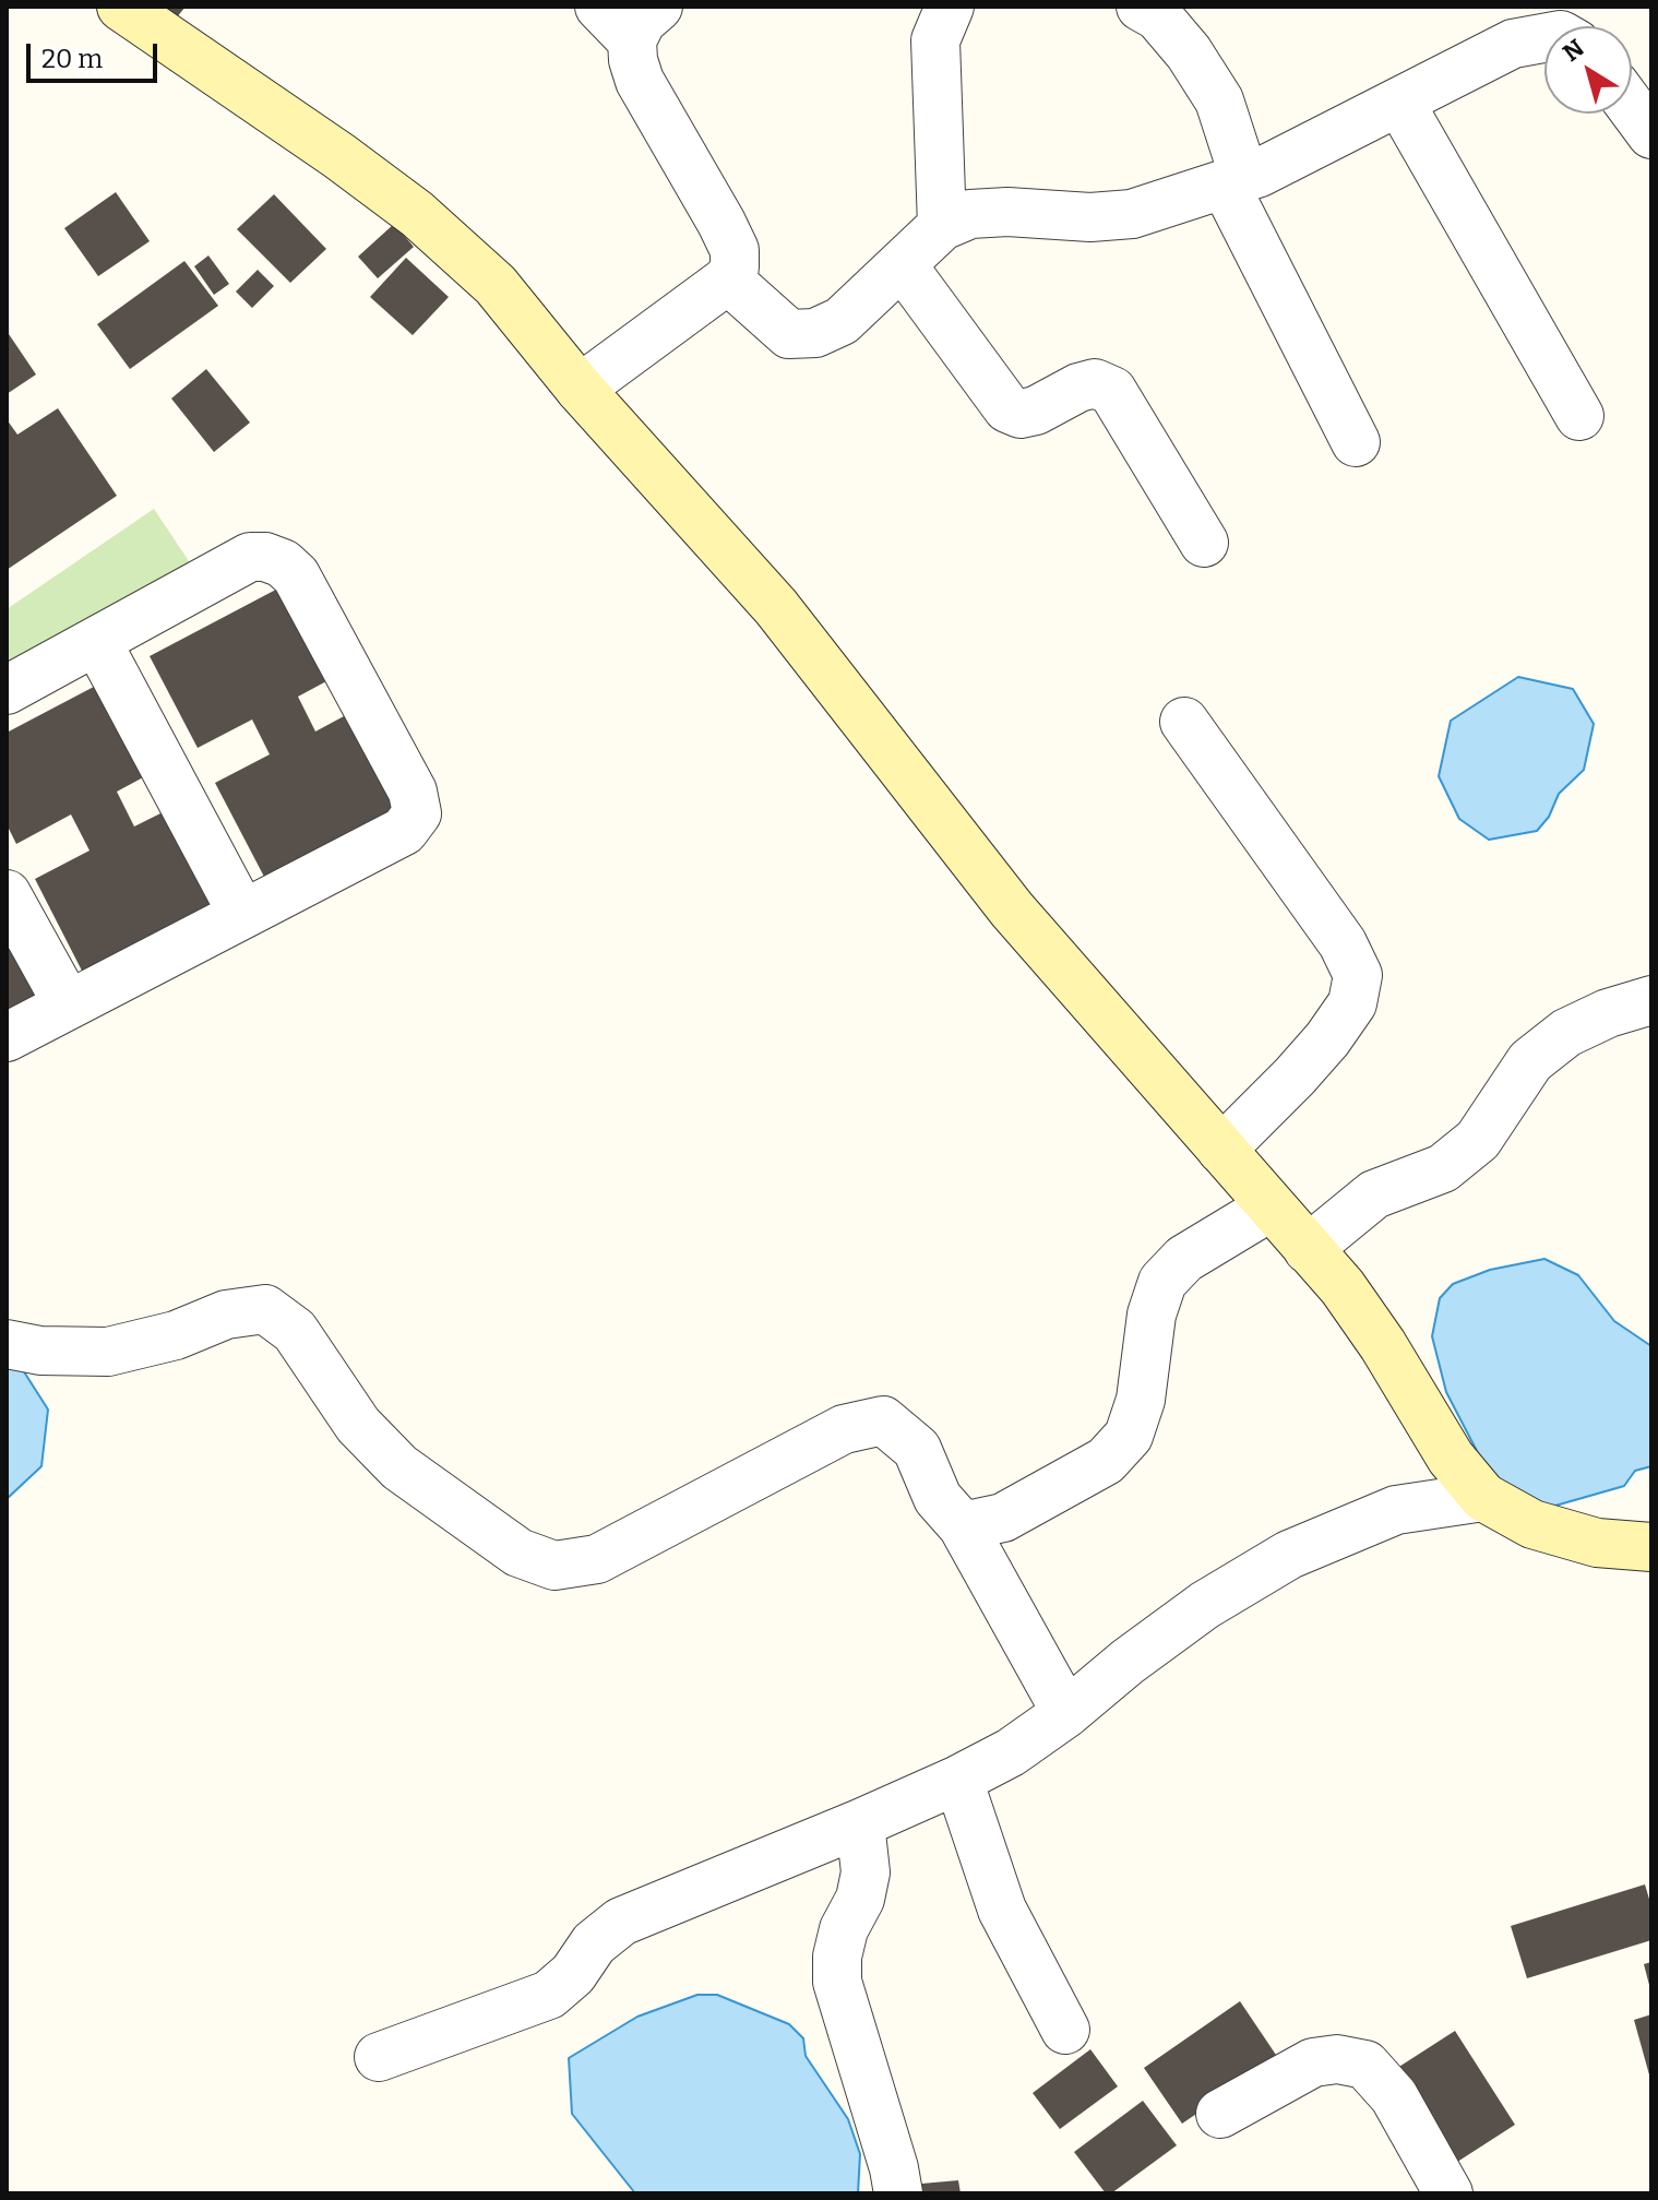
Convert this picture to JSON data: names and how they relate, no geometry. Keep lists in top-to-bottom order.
{
  "scale_bar": "20 m",
  "north": "top left"
}
